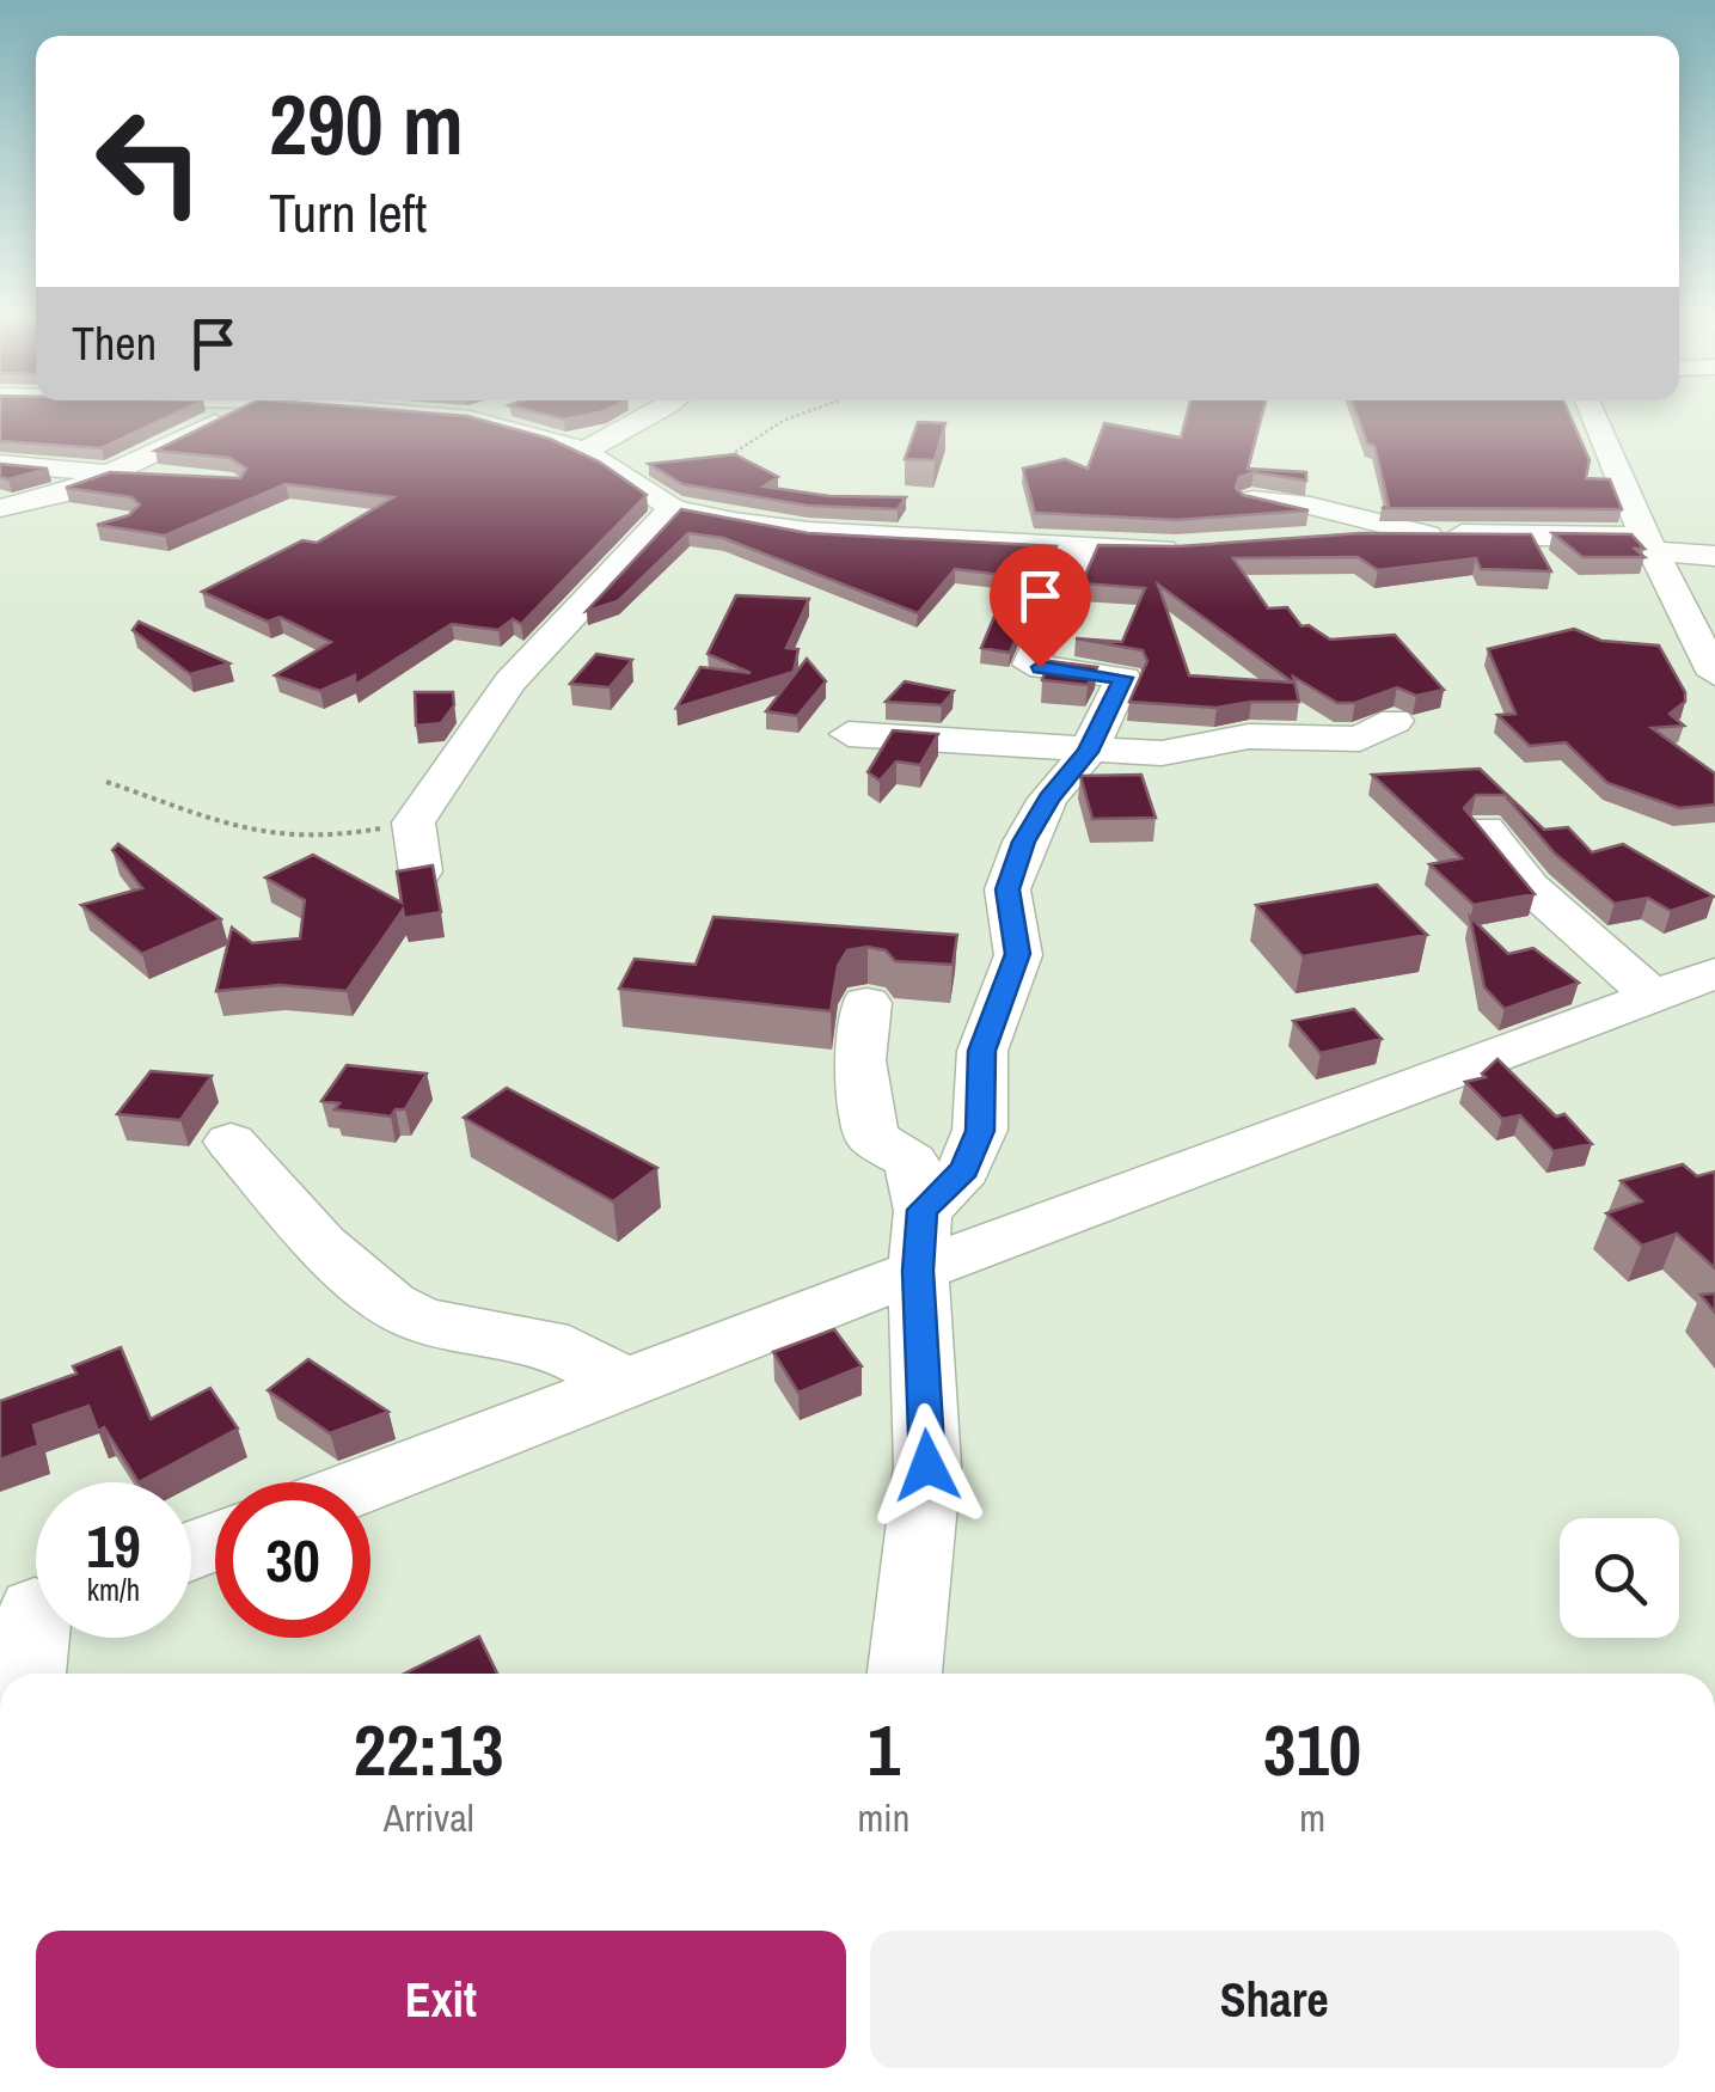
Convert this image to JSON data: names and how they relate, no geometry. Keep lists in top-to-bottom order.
{
  "page": {
    "turn": ["290 m", "Turn left"],
    "then": "Then",
    "speed": "19 km/h",
    "limit": "30",
    "eta": [
      "22:13",
      "Arrival",
      "1",
      "min",
      "310",
      "m"
    ],
    "buttons": ["Exit", "Share"]
  }
}
